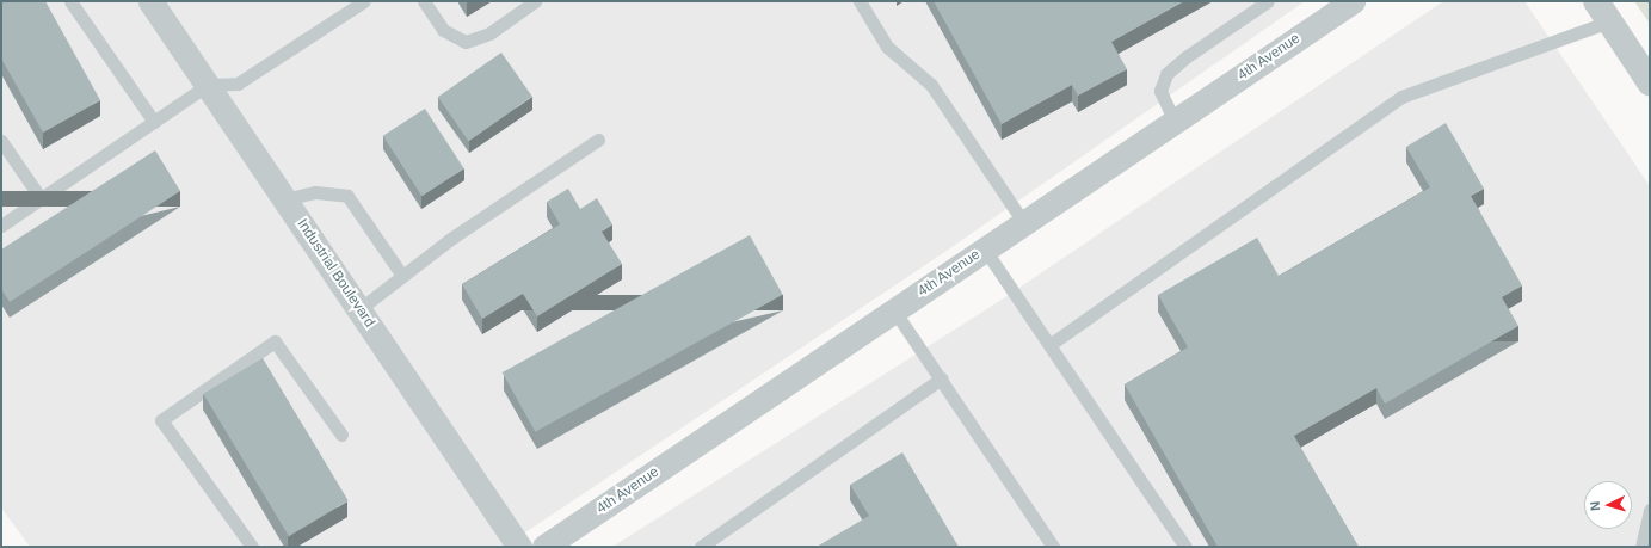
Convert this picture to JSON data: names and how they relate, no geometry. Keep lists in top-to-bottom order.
{
  "streets": {
    "street": ["4th Avenue", "Industrial Boulevard"]
  },
  "north": "left"
}
